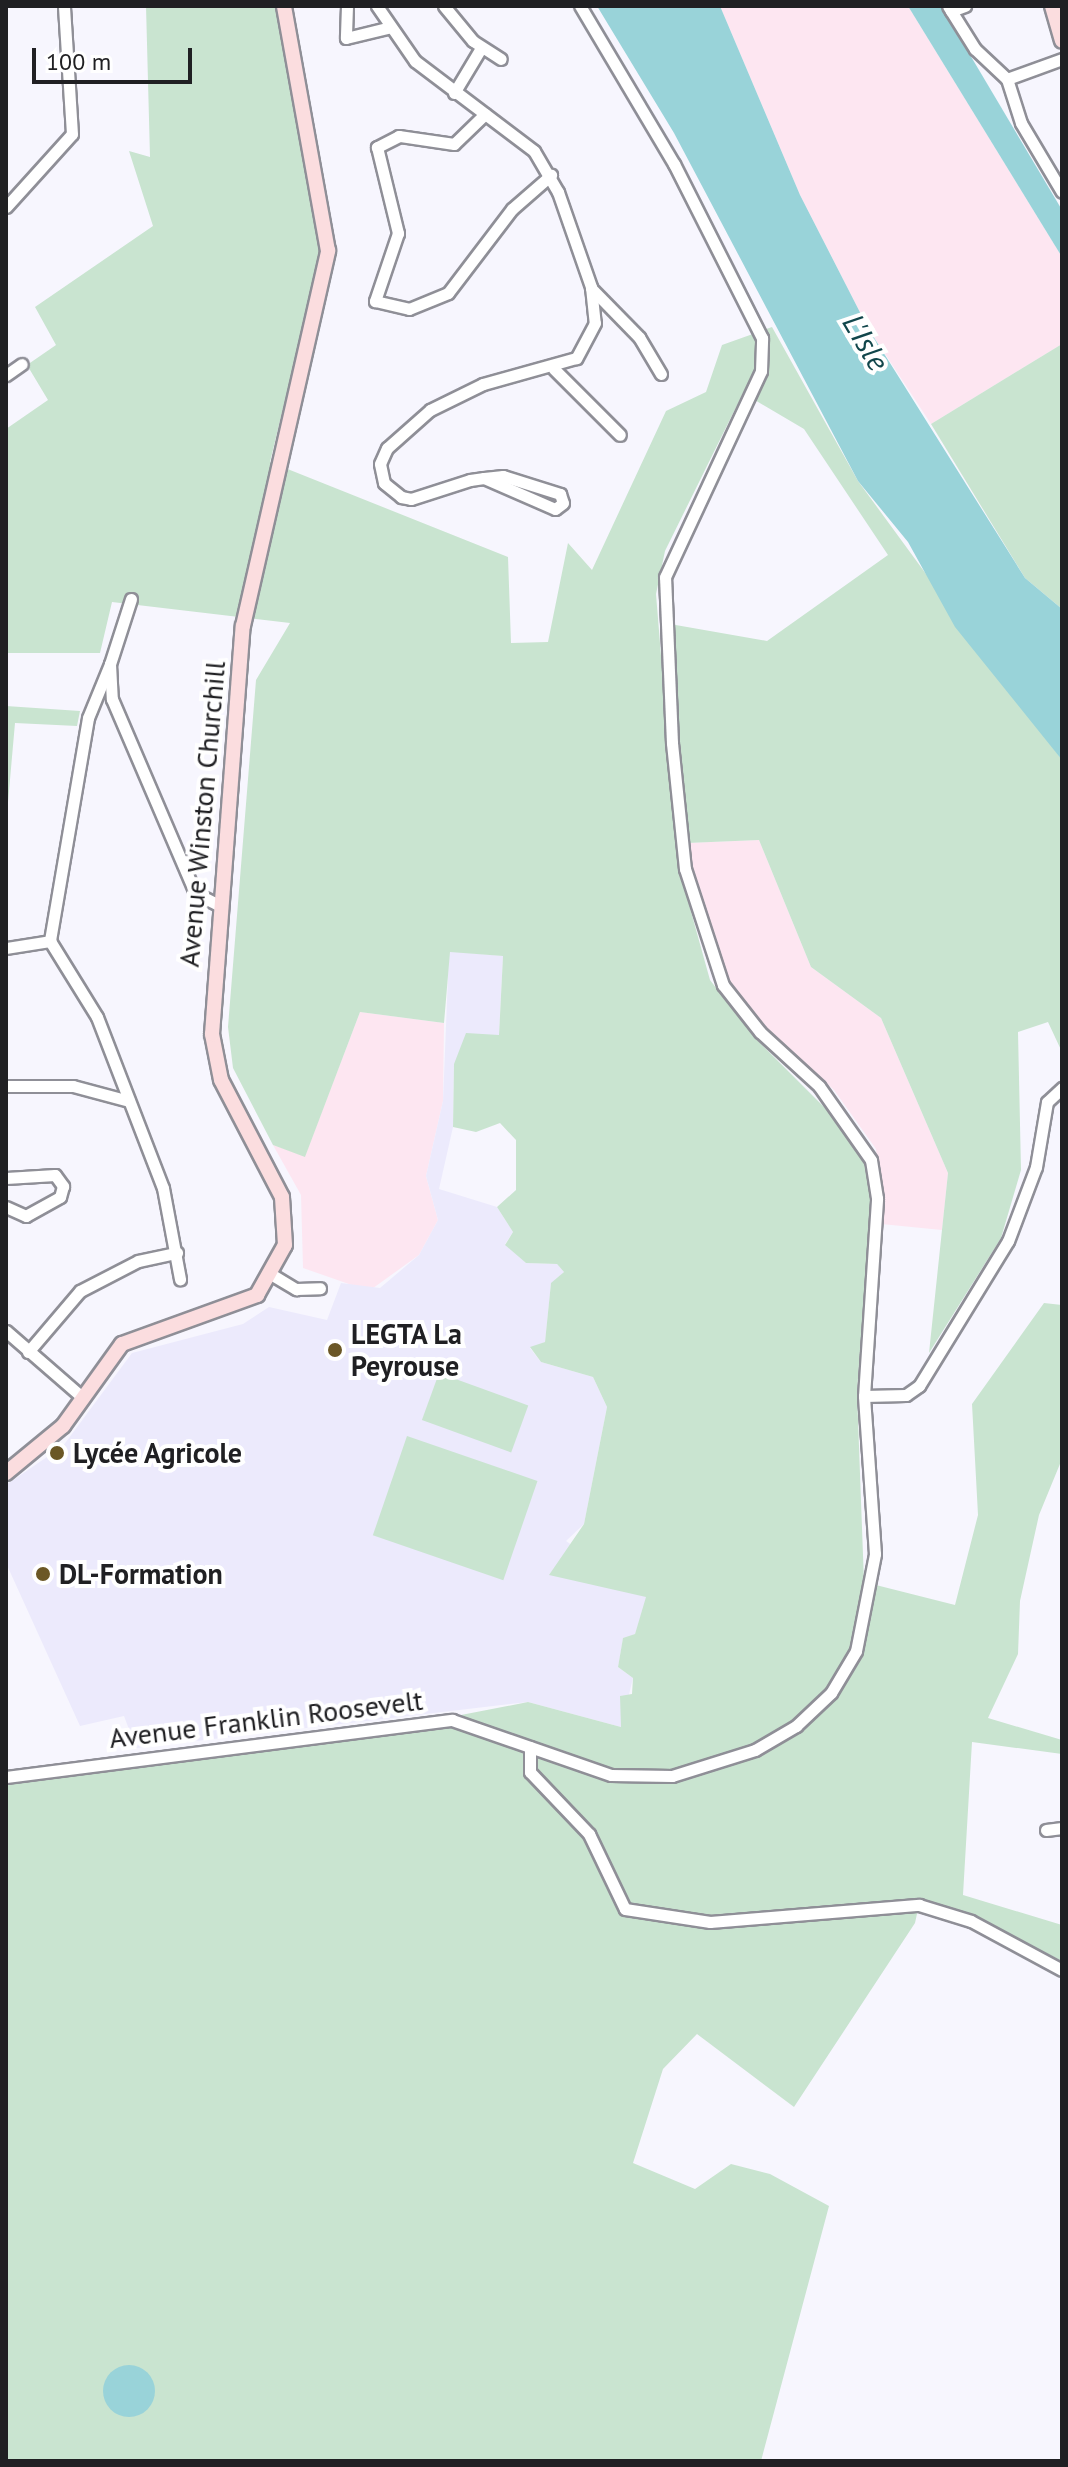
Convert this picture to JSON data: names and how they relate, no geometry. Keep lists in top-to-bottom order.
{
  "streets": {
    "main road": ["Avenue Winston Churchill"],
    "street": ["Avenue Franklin Roosevelt"]
  },
  "water": ["L'Isle"],
  "places": ["LEGTA La Peyrouse", "Lycée Agricole", "DL-Formation"],
  "scale_bar": "100 m"
}
